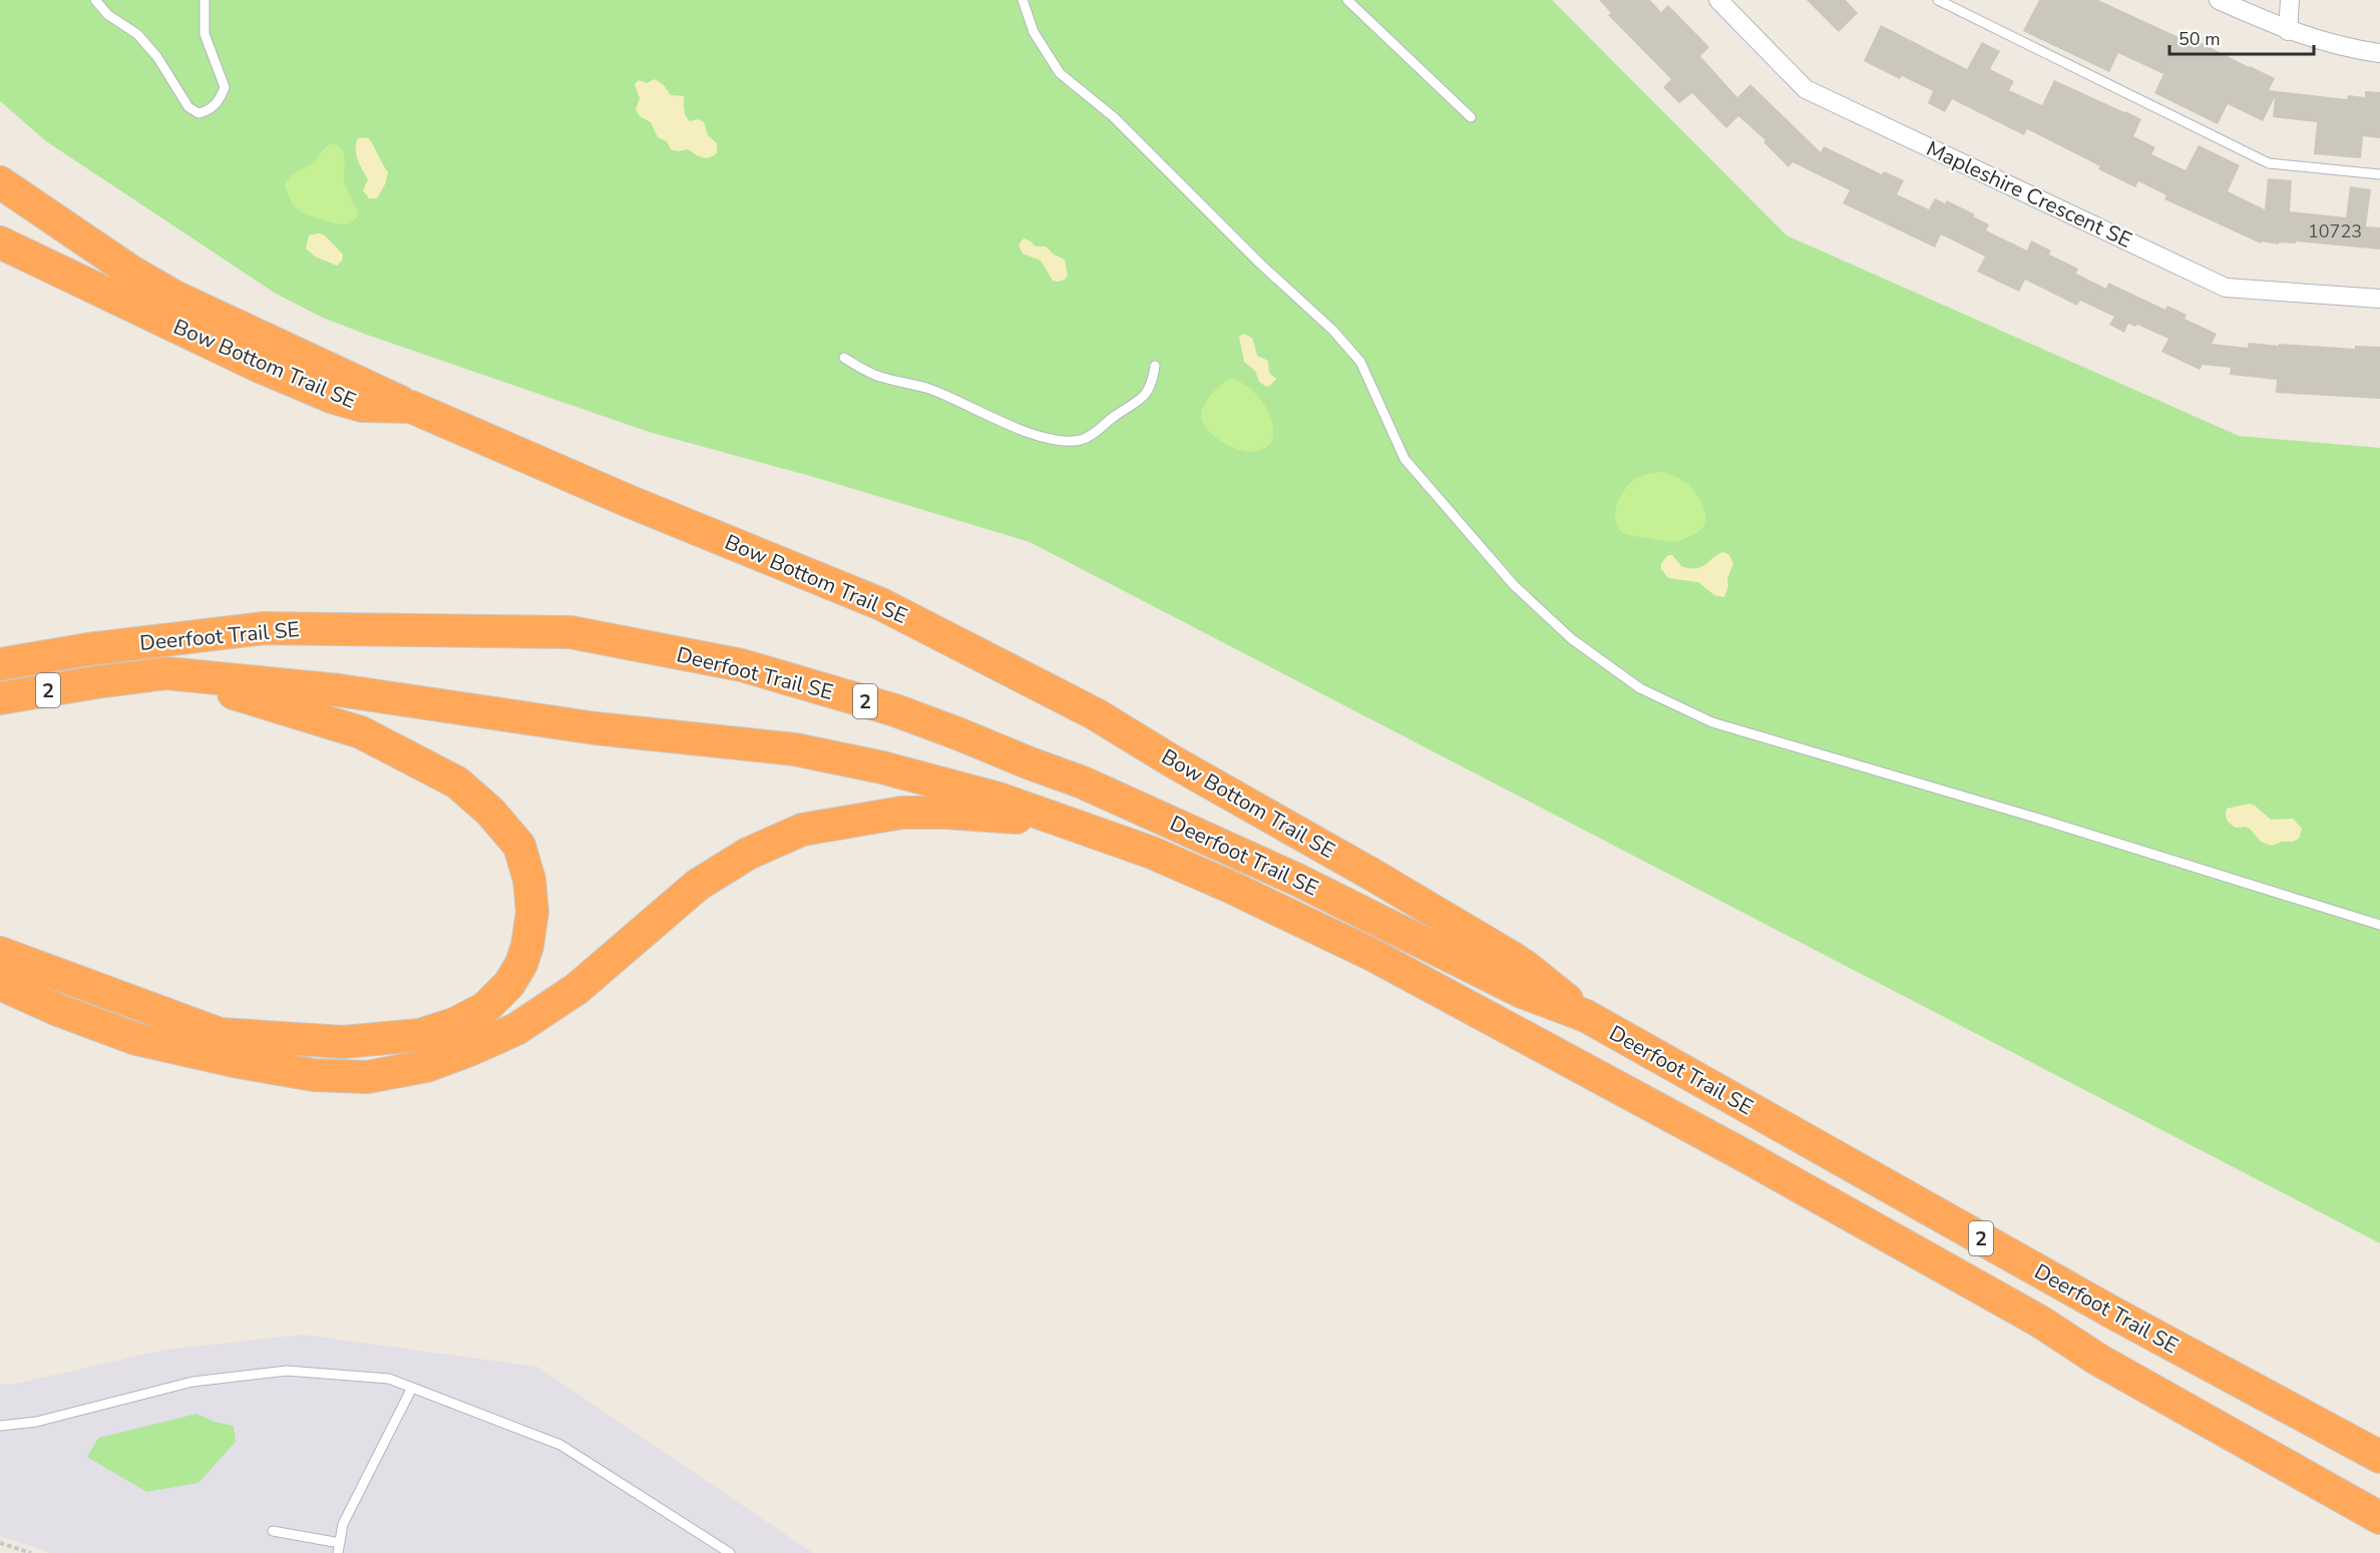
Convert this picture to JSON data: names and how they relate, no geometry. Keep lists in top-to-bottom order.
{
  "streets": {
    "highway": ["Bow Bottom Trail SE", "Deerfoot Trail SE", "2"],
    "street": ["Mapleshire Crescent SE"]
  },
  "crossings": [
    ["Bow Bottom Trail SE", "Deerfoot Trail SE"]
  ],
  "house_numbers": ["10723"],
  "scale_bar": "50 m"
}
